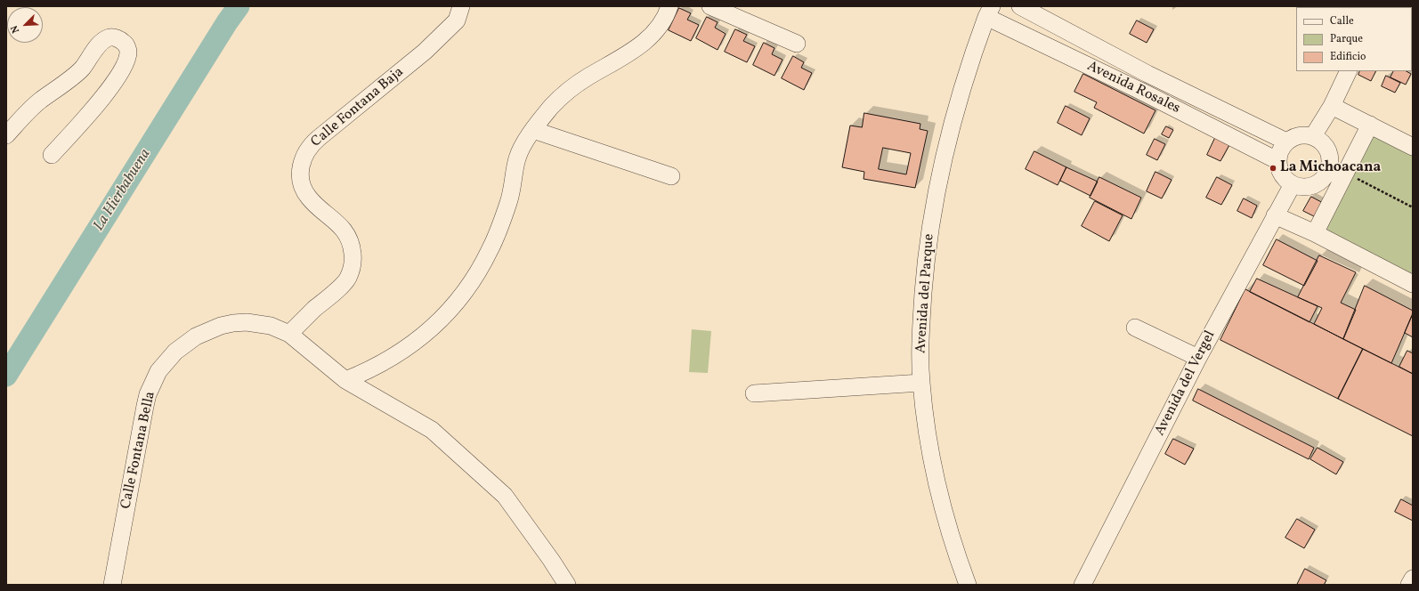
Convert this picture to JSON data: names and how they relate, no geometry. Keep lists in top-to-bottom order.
{
  "streets": {
    "street": [
      "Avenida Rosales",
      "Calle Fontana Baja",
      "Avenida del Parque",
      "Avenida del Vergel",
      "Calle Fontana Bella"
    ]
  },
  "crossings": [
    ["Avenida Rosales", "Avenida del Parque"],
    ["Avenida Rosales", "Avenida del Vergel"],
    ["Calle Fontana Baja", "Calle Fontana Bella"]
  ],
  "water": ["La Hierbabuena"],
  "places": ["La Michoacana"],
  "legend": ["Calle", "Parque", "Edificio"],
  "north": "bottom left"
}
